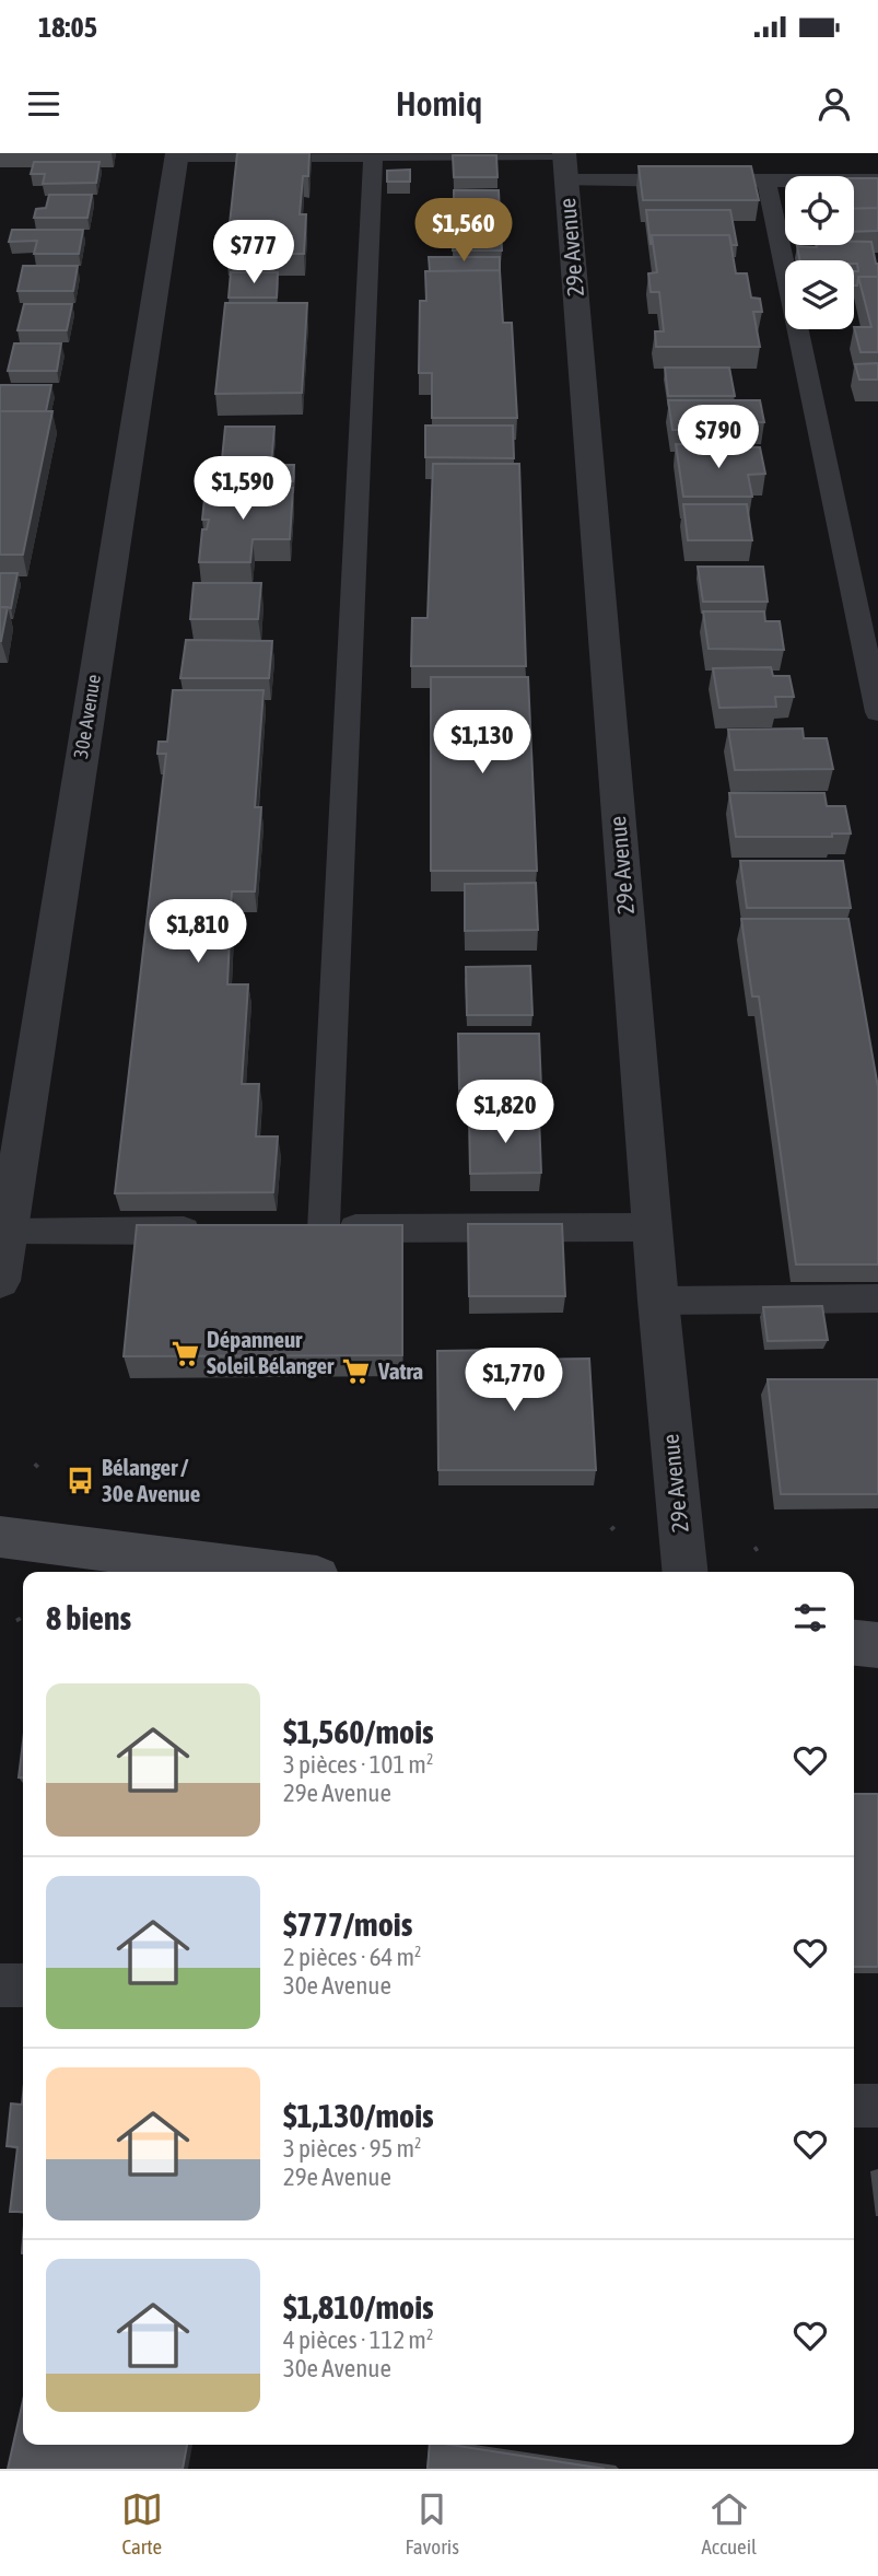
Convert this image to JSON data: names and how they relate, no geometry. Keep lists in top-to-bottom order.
{
  "streets": {
    "street": ["29e Avenue", "30e Avenue"]
  },
  "places": {
    "supermarket": ["Dépanneur Soleil Bélanger", "Vatra"],
    "bus stop": ["Bélanger / 30e Avenue"]
  },
  "page": {
    "status": "18:05",
    "header": "Homiq",
    "price": [
      "$1,560",
      "$777",
      "$790",
      "$1,590",
      "$1,130",
      "$1,810",
      "$1,820",
      "$1,770"
    ],
    "heading": "8 biens",
    "list": [
      {
        "name": "$1,560/mois",
        "note": "3 pièces · 101 m² · 29e Avenue"
      },
      {
        "name": "$777/mois",
        "note": "2 pièces · 64 m² · 30e Avenue"
      },
      {
        "name": "$1,130/mois",
        "note": "3 pièces · 95 m² · 29e Avenue"
      },
      {
        "name": "$1,810/mois",
        "note": "4 pièces · 112 m² · 30e Avenue"
      }
    ],
    "tabs": ["Carte", "Favoris", "Accueil"]
  }
}
